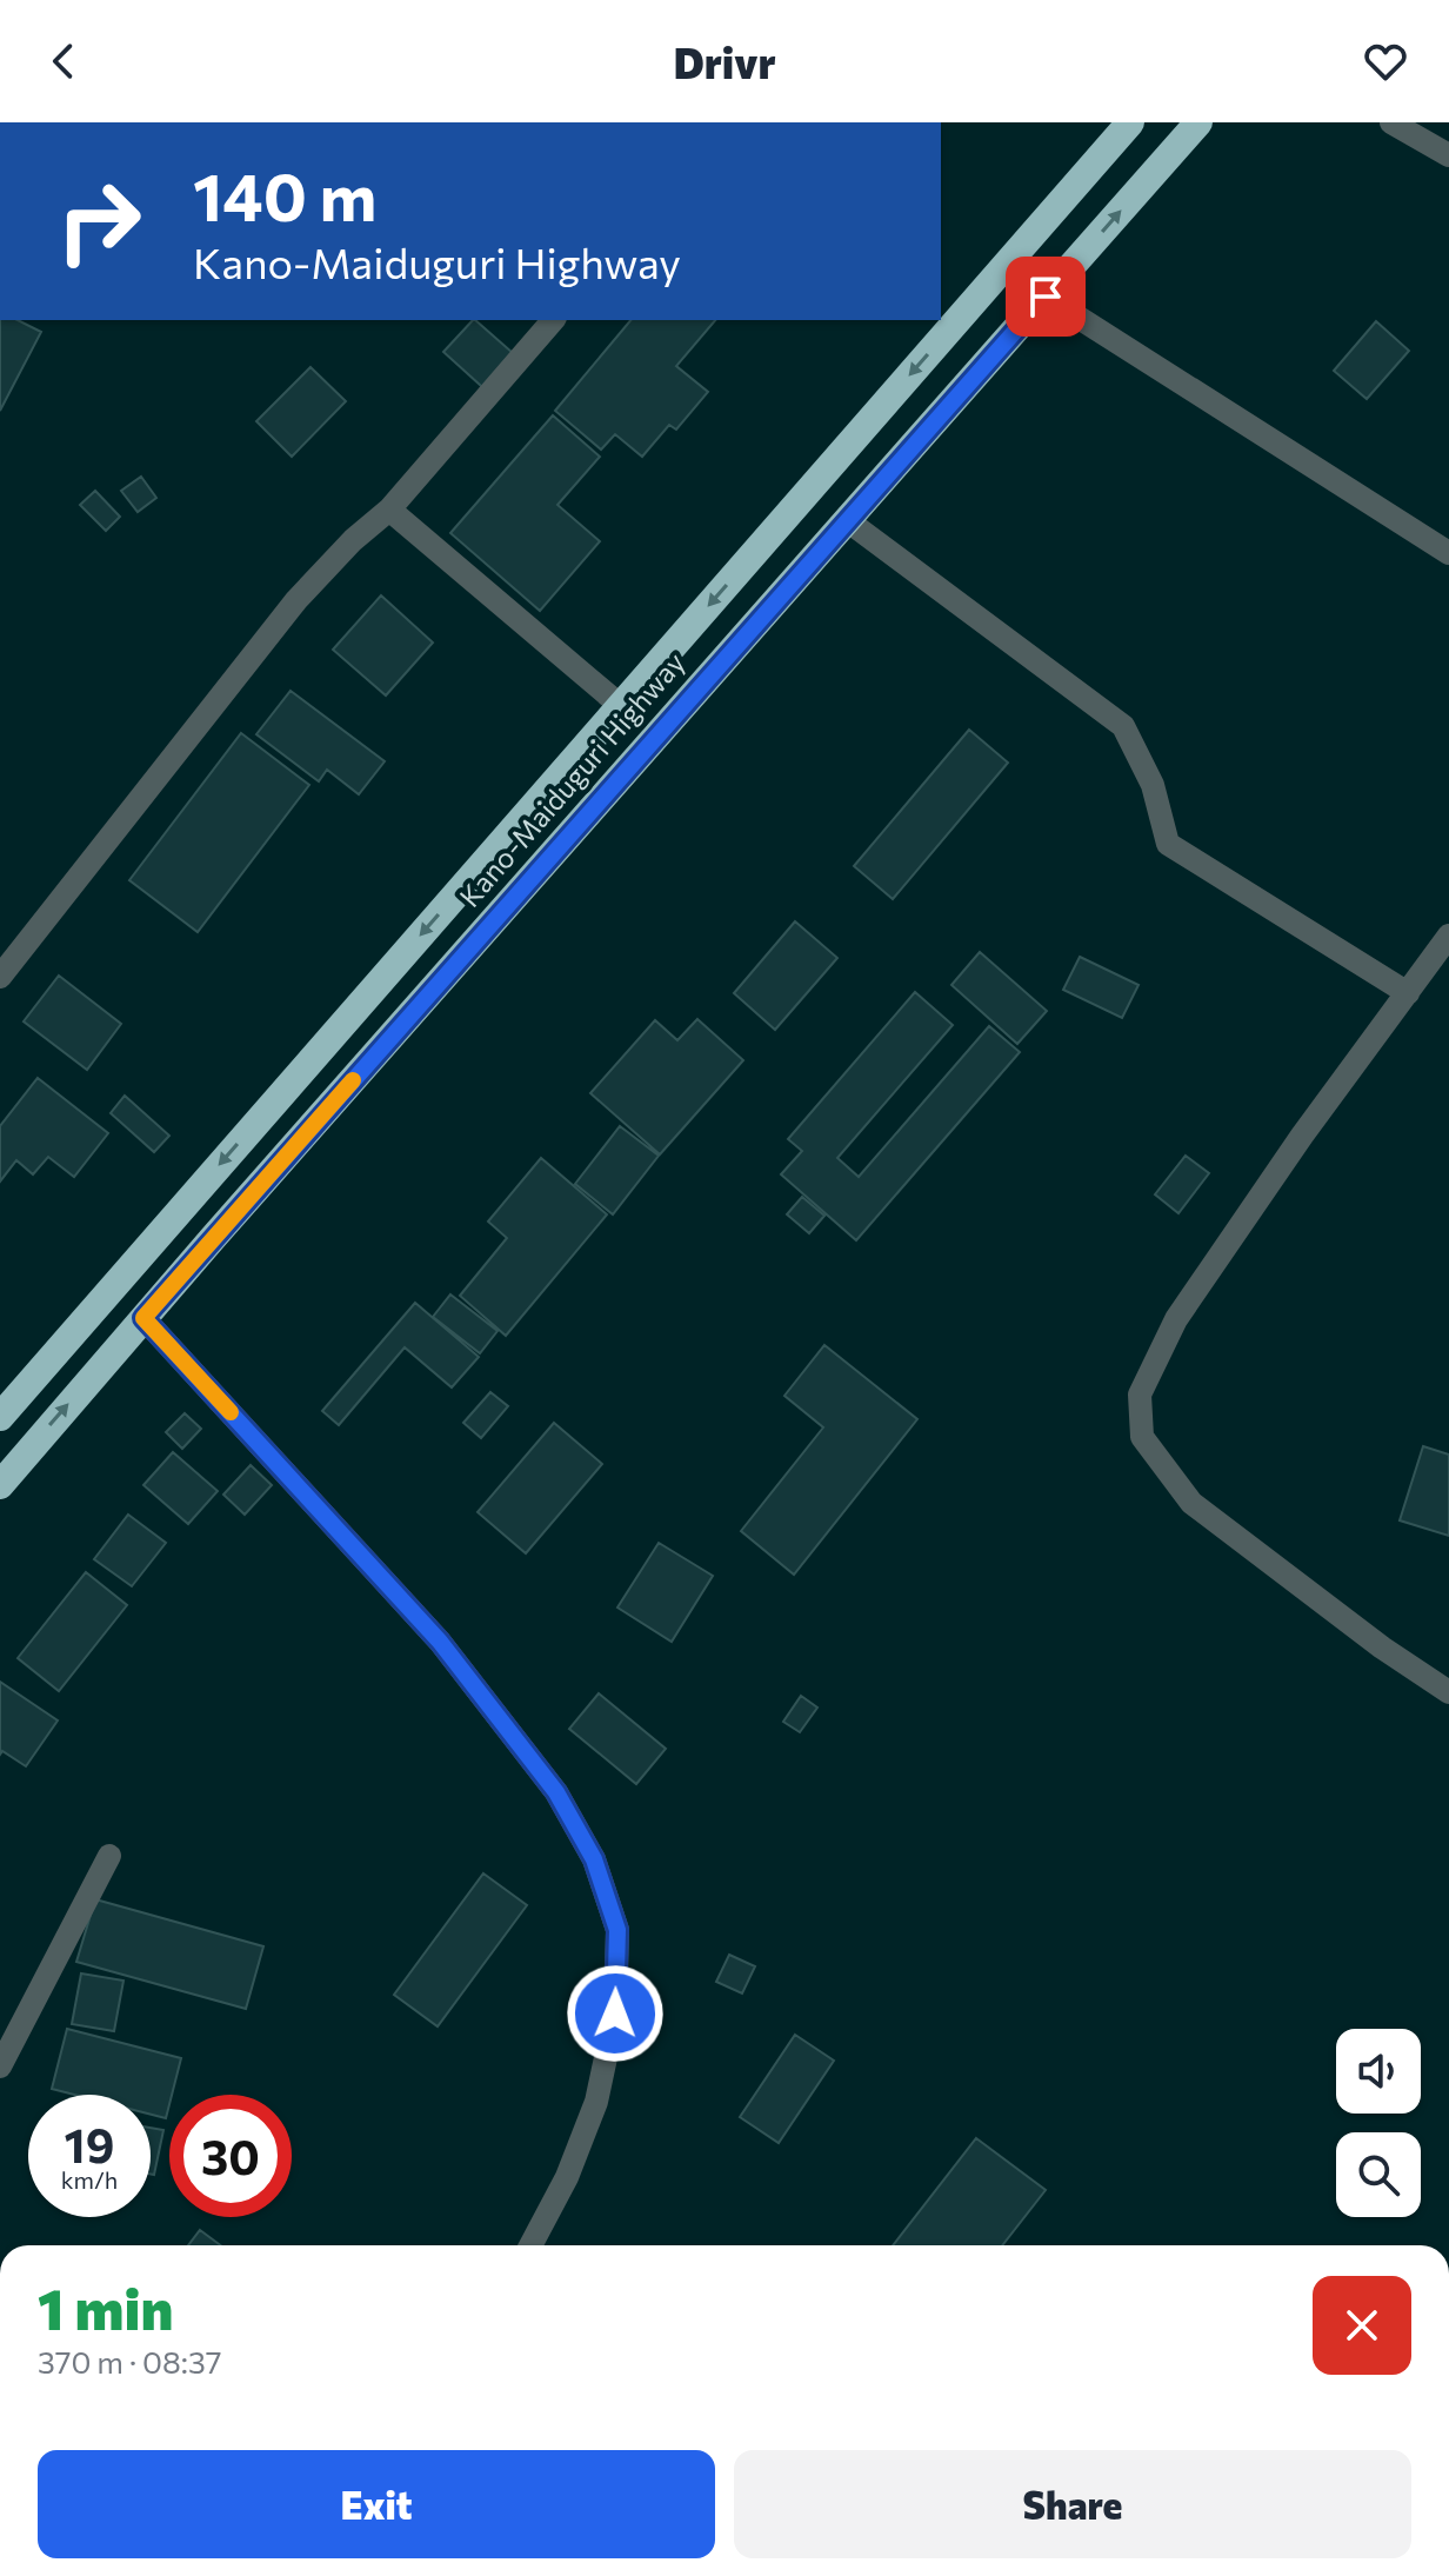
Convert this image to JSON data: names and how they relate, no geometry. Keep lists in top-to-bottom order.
{
  "streets": {
    "highway": ["Kano-Maiduguri Highway"]
  },
  "page": {
    "header": "Drivr",
    "turn": ["140 m", "Kano-Maiduguri Highway"],
    "speed": "19 km/h",
    "limit": "30",
    "heading": ["1 min", "370 m · 08:37"],
    "buttons": ["Exit", "Share"]
  }
}
